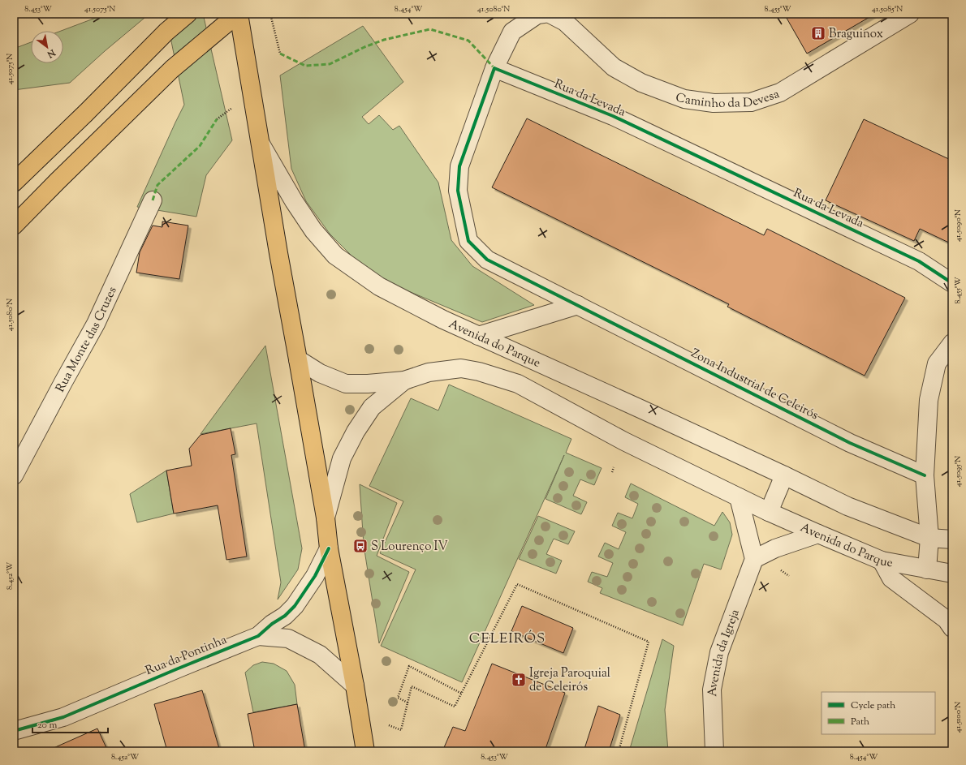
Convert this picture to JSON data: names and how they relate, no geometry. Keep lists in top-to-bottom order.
{
  "streets": {
    "street": [
      "Caminho da Devesa",
      "Rua da Levada",
      "Rua Monte das Cruzes",
      "Avenida do Parque",
      "Zona Industrial de Celeirós",
      "Avenida da Igreja",
      "Rua da Pontinha"
    ]
  },
  "districts": ["CELEIRÓS"],
  "places": {
    "building": ["Braguinox"],
    "bus stop": ["S Lourenço IV"],
    "church": ["Igreja Paroquial de Celeirós"]
  },
  "legend": ["Cycle path", "Path"],
  "scale_bar": "20 m",
  "north": "bottom right",
  "coordinates": [
    "8.453°W",
    "41.5075°N",
    "8.454°W",
    "41.5080°N",
    "8.455°W",
    "41.5085°N",
    "41.5090°N",
    "41.5095°N",
    "8.452°W",
    "41.5100°N"
  ]
}
